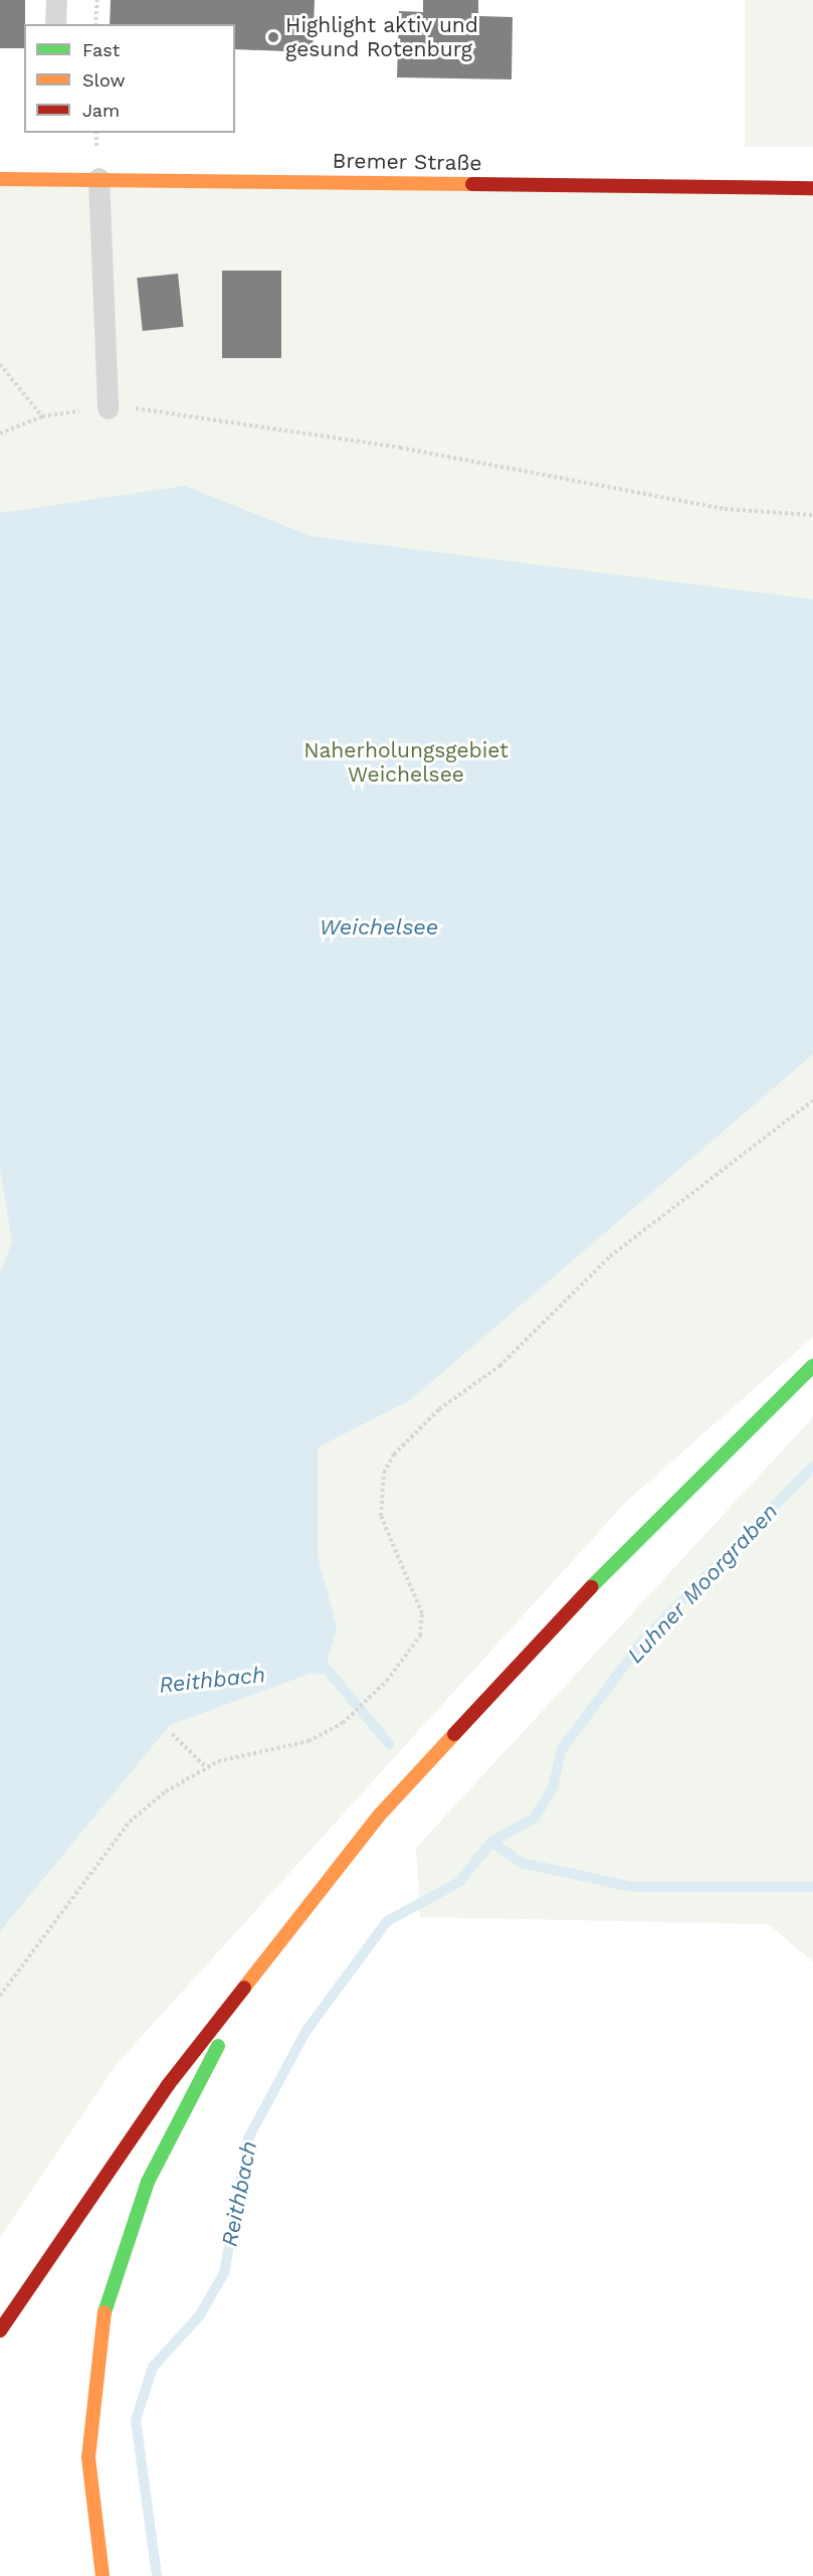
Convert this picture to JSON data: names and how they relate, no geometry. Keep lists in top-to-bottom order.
{
  "streets": {
    "main road": ["Bremer Straße"]
  },
  "water": ["Weichelsee", "Luhner Moorgraben", "Reithbach"],
  "parks": ["Naherholungsgebiet Weichelsee"],
  "places": ["Highlight aktiv und gesund Rotenburg"],
  "legend": ["Fast", "Slow", "Jam"]
}
